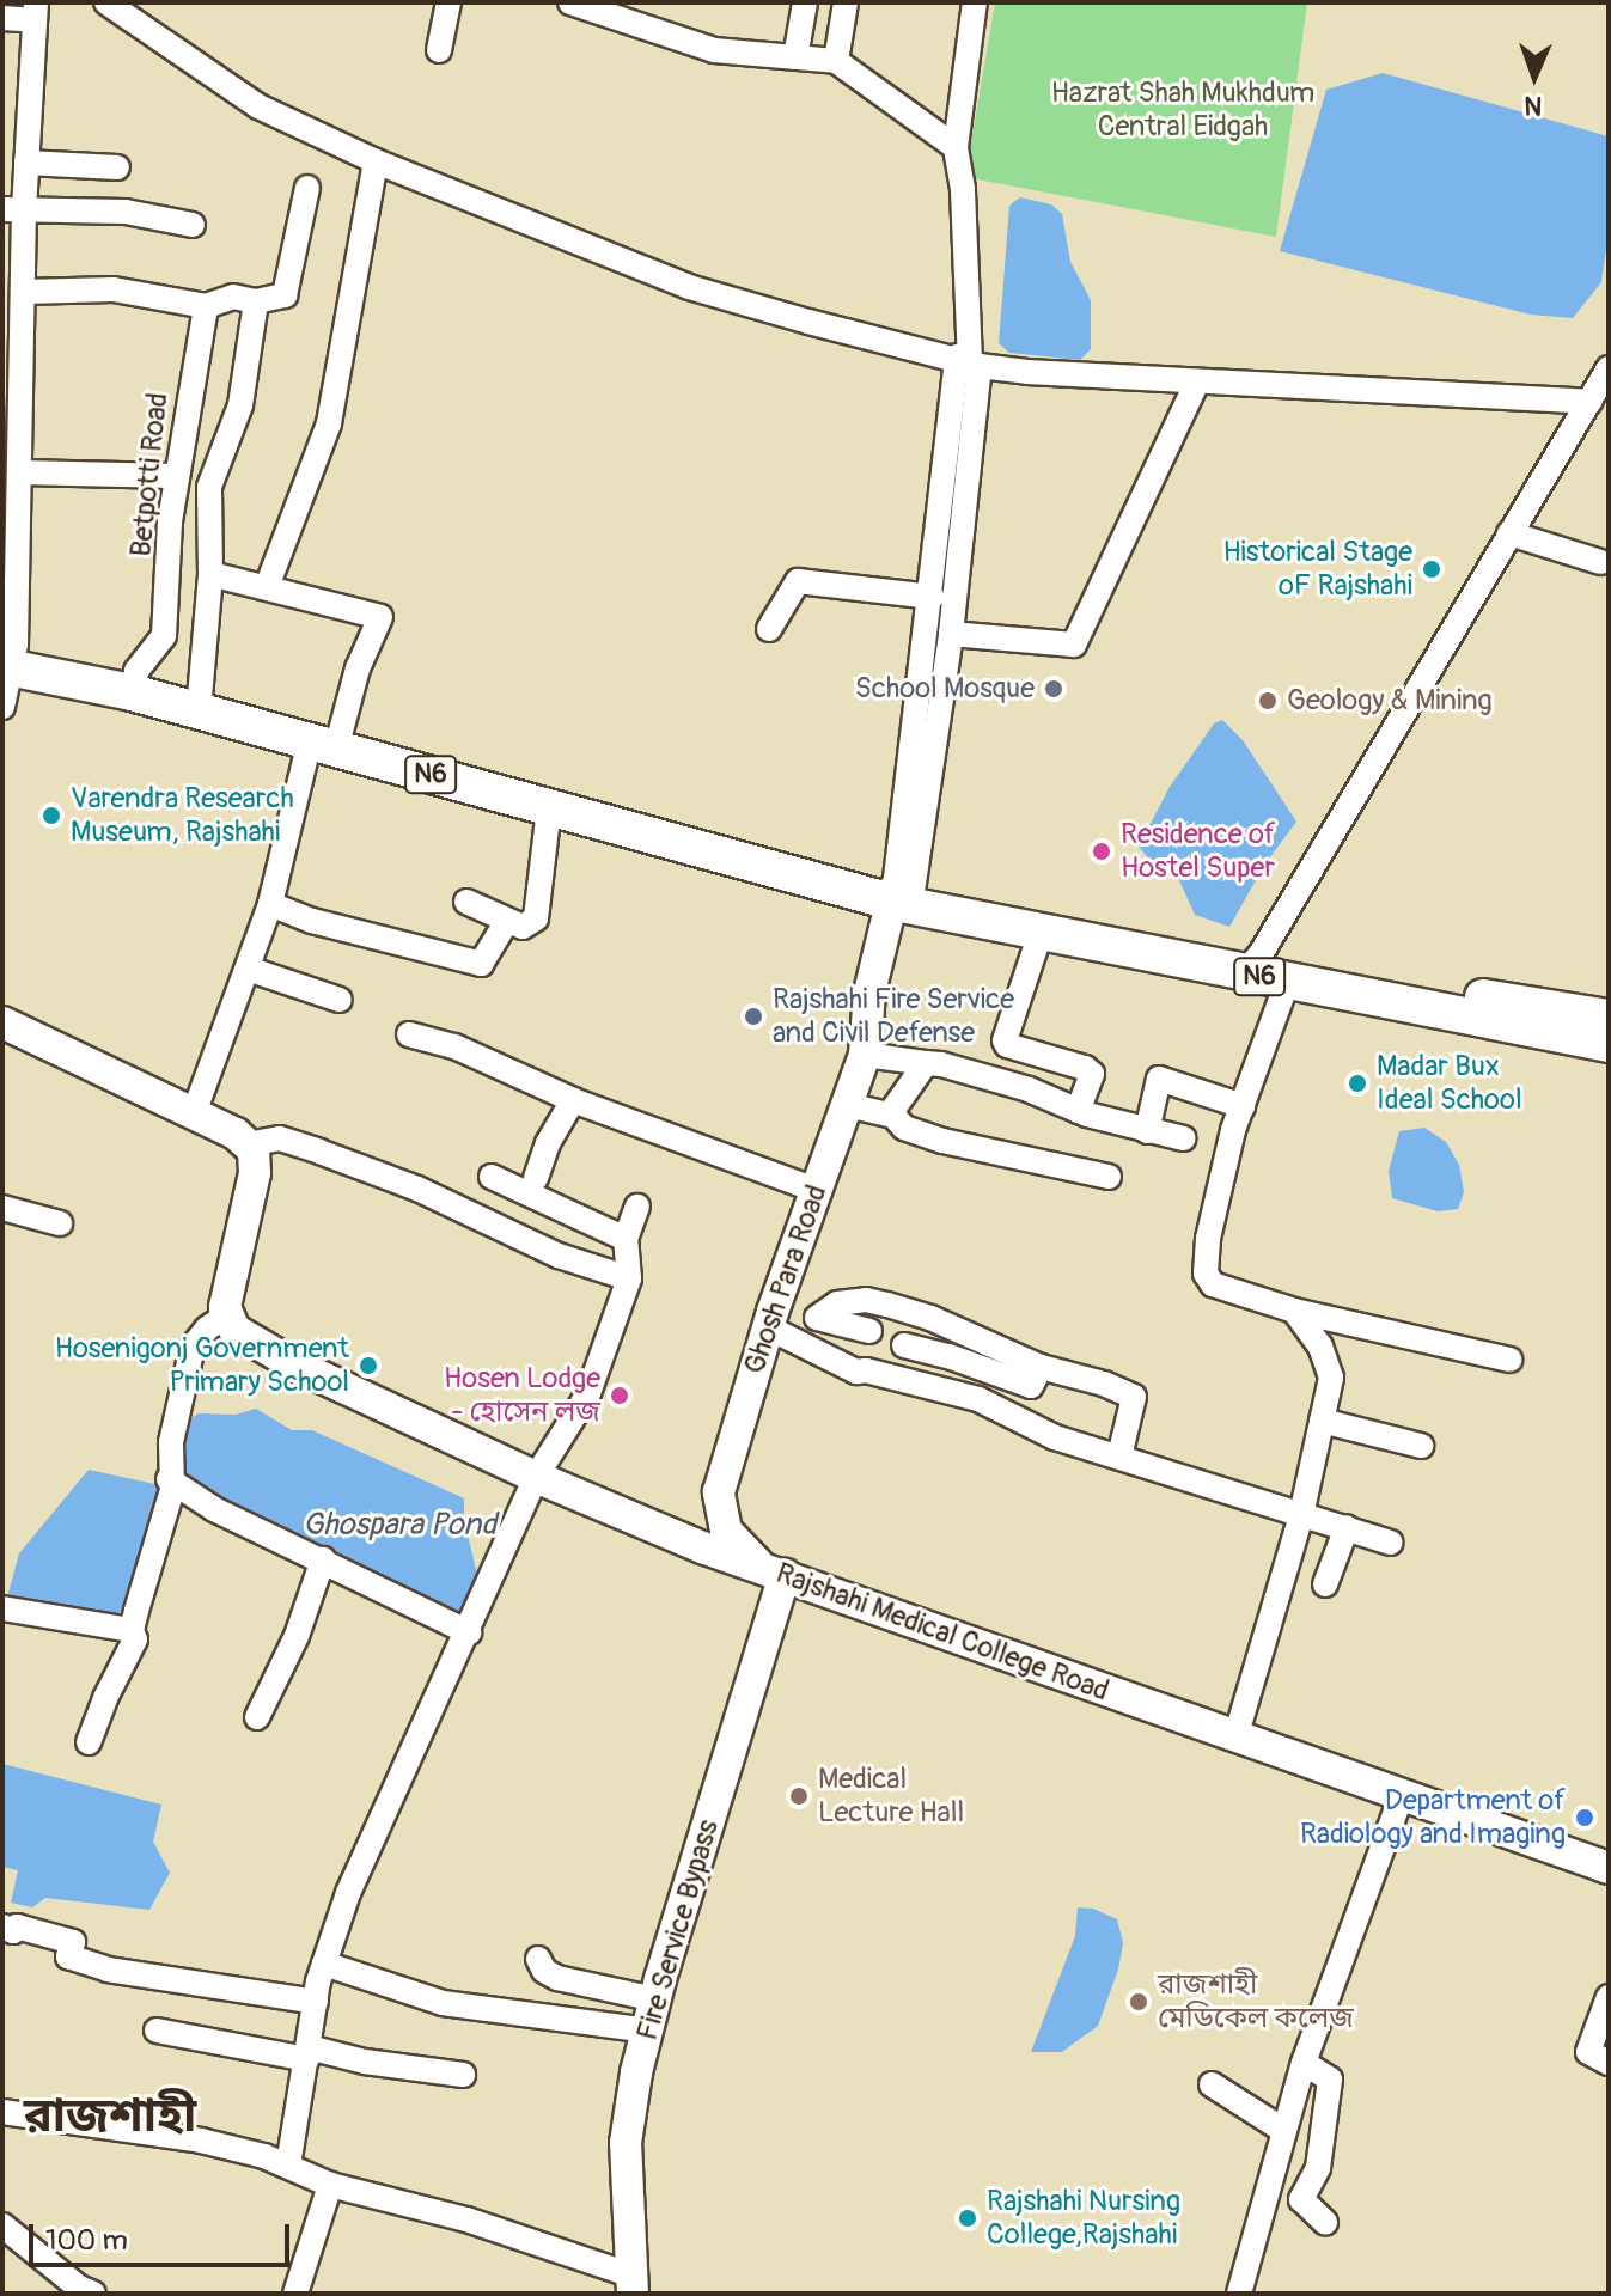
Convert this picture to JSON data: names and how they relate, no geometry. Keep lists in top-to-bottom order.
{
  "streets": {
    "highway": ["N6"],
    "main road": ["Ghosh Para Road", "Rajshahi Medical College Road", "Fire Service Bypass"],
    "street": ["Betpotti Road"]
  },
  "crossings": [
    ["Betpotti Road", "N6"],
    ["N6", "Ghosh Para Road"],
    ["Rajshahi Medical College Road", "Fire Service Bypass"]
  ],
  "districts": ["রাজশাহী"],
  "water": ["Ghospara Pond"],
  "parks": ["Hazrat Shah Mukhdum Central Eidgah"],
  "places": [
    "Historical Stage oF Rajshahi",
    "School Mosque",
    "Geology & Mining",
    "Varendra Research Museum, Rajshahi",
    "Residence of Hostel Super",
    "Rajshahi Fire Service and Civil Defense",
    "Madar Bux Ideal School",
    "Hosenigonj Government Primary School",
    "Hosen Lodge - হোসেন লজ",
    "Medical Lecture Hall",
    "Department of Radiology and Imaging",
    "রাজশাহী মেডিকেল কলেজ",
    "Rajshahi Nursing College,Rajshahi"
  ],
  "scale_bar": "100 m",
  "north": "bottom"
}
